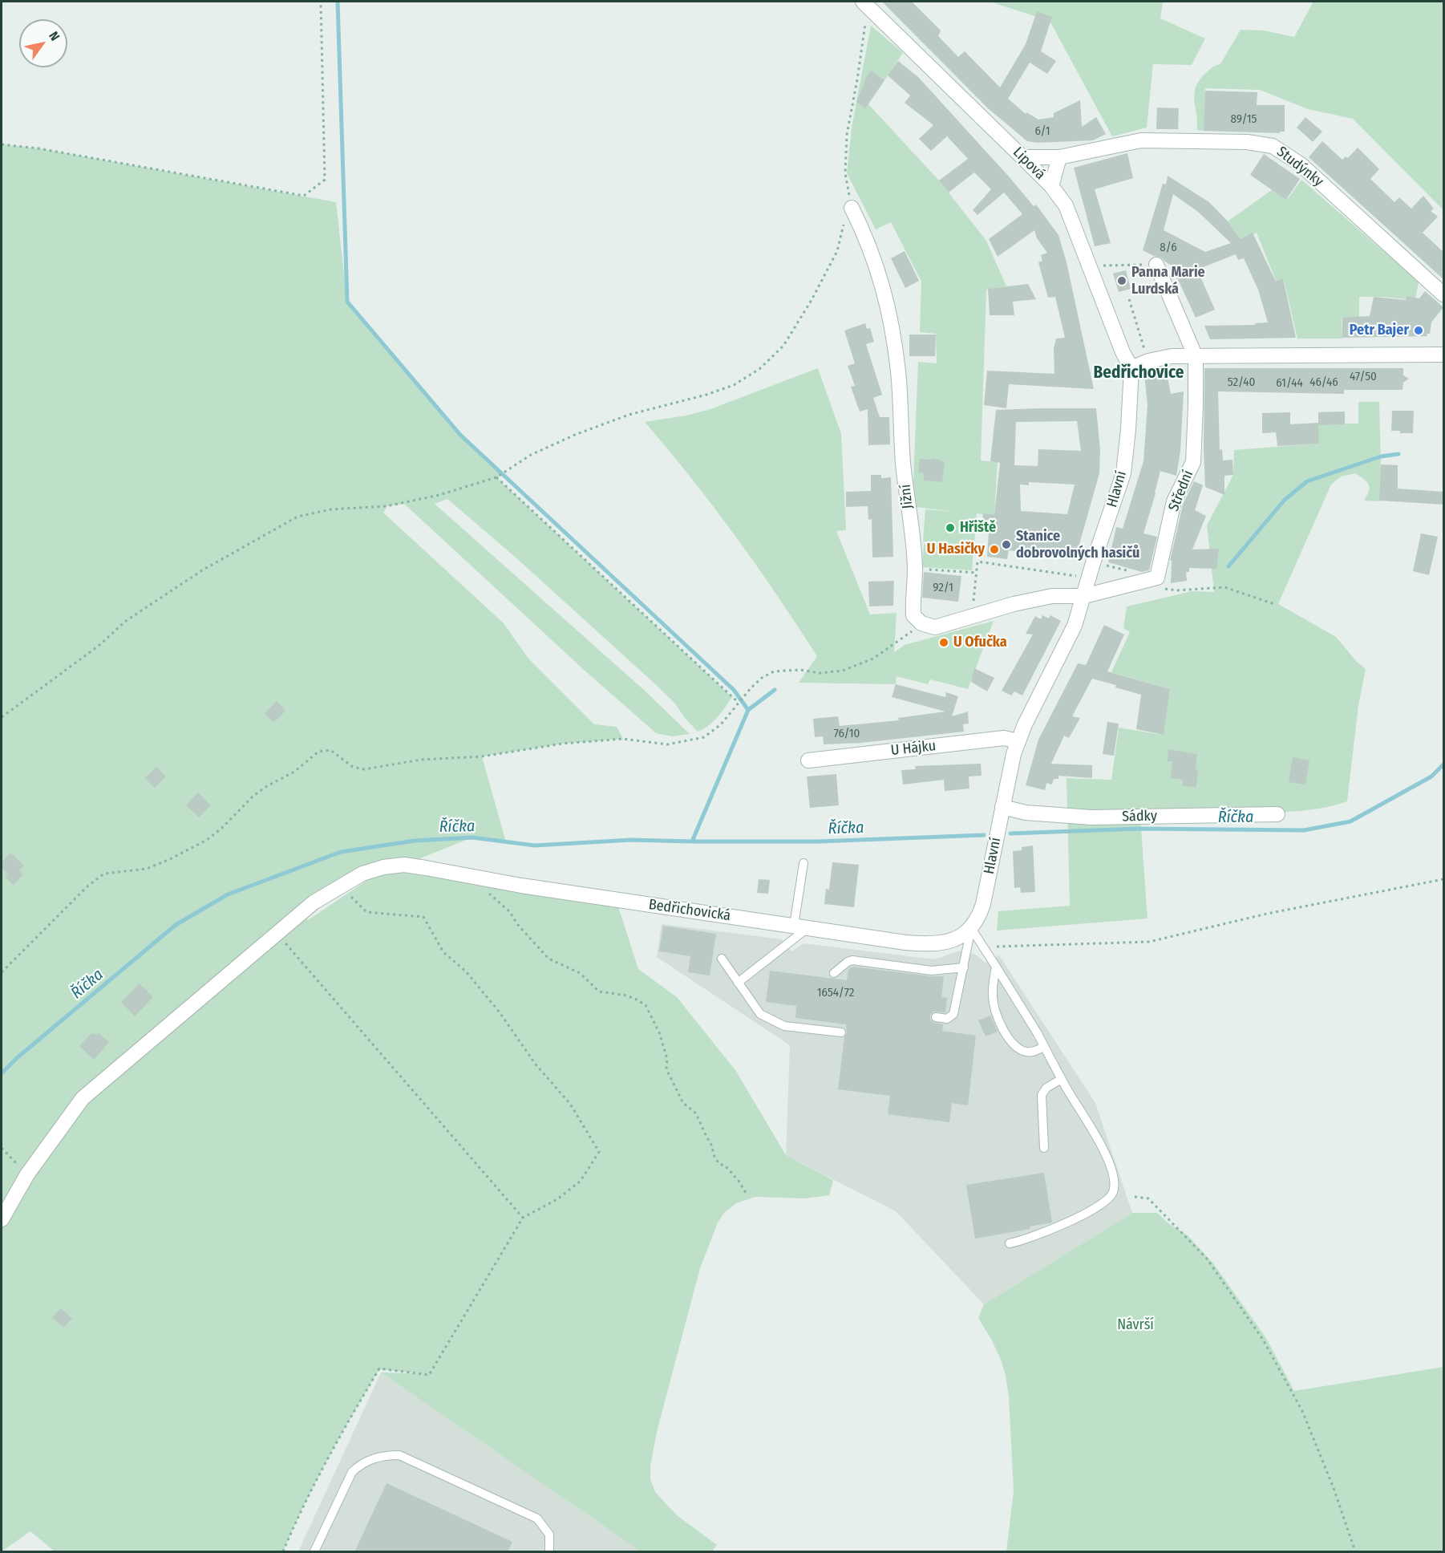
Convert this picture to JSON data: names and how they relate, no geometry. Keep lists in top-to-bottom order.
{
  "streets": {
    "street": [
      "Lipová",
      "Studýnky",
      "Hlavní",
      "Střední",
      "Jižní",
      "U Hájku",
      "Sádky",
      "Bedřichovická"
    ]
  },
  "crossings": [
    ["Lipová", "Studýnky"],
    ["Lipová", "Hlavní"],
    ["Hlavní", "U Hájku"],
    ["Hlavní", "Sádky"],
    ["Hlavní", "Bedřichovická"]
  ],
  "districts": ["Bedřichovice"],
  "water": ["Říčka"],
  "parks": ["Návrší"],
  "places": [
    "Panna Marie Lurdská",
    "Petr Bajer",
    "Hřiště",
    "Stanice dobrovolných hasičů",
    "U Hasičky",
    "U Ofučka"
  ],
  "house_numbers": [
    "89/15",
    "6/1",
    "8/6",
    "47/50",
    "52/40",
    "46/46",
    "61/44",
    "92/1",
    "76/10",
    "1654/72"
  ],
  "north": "top right"
}
